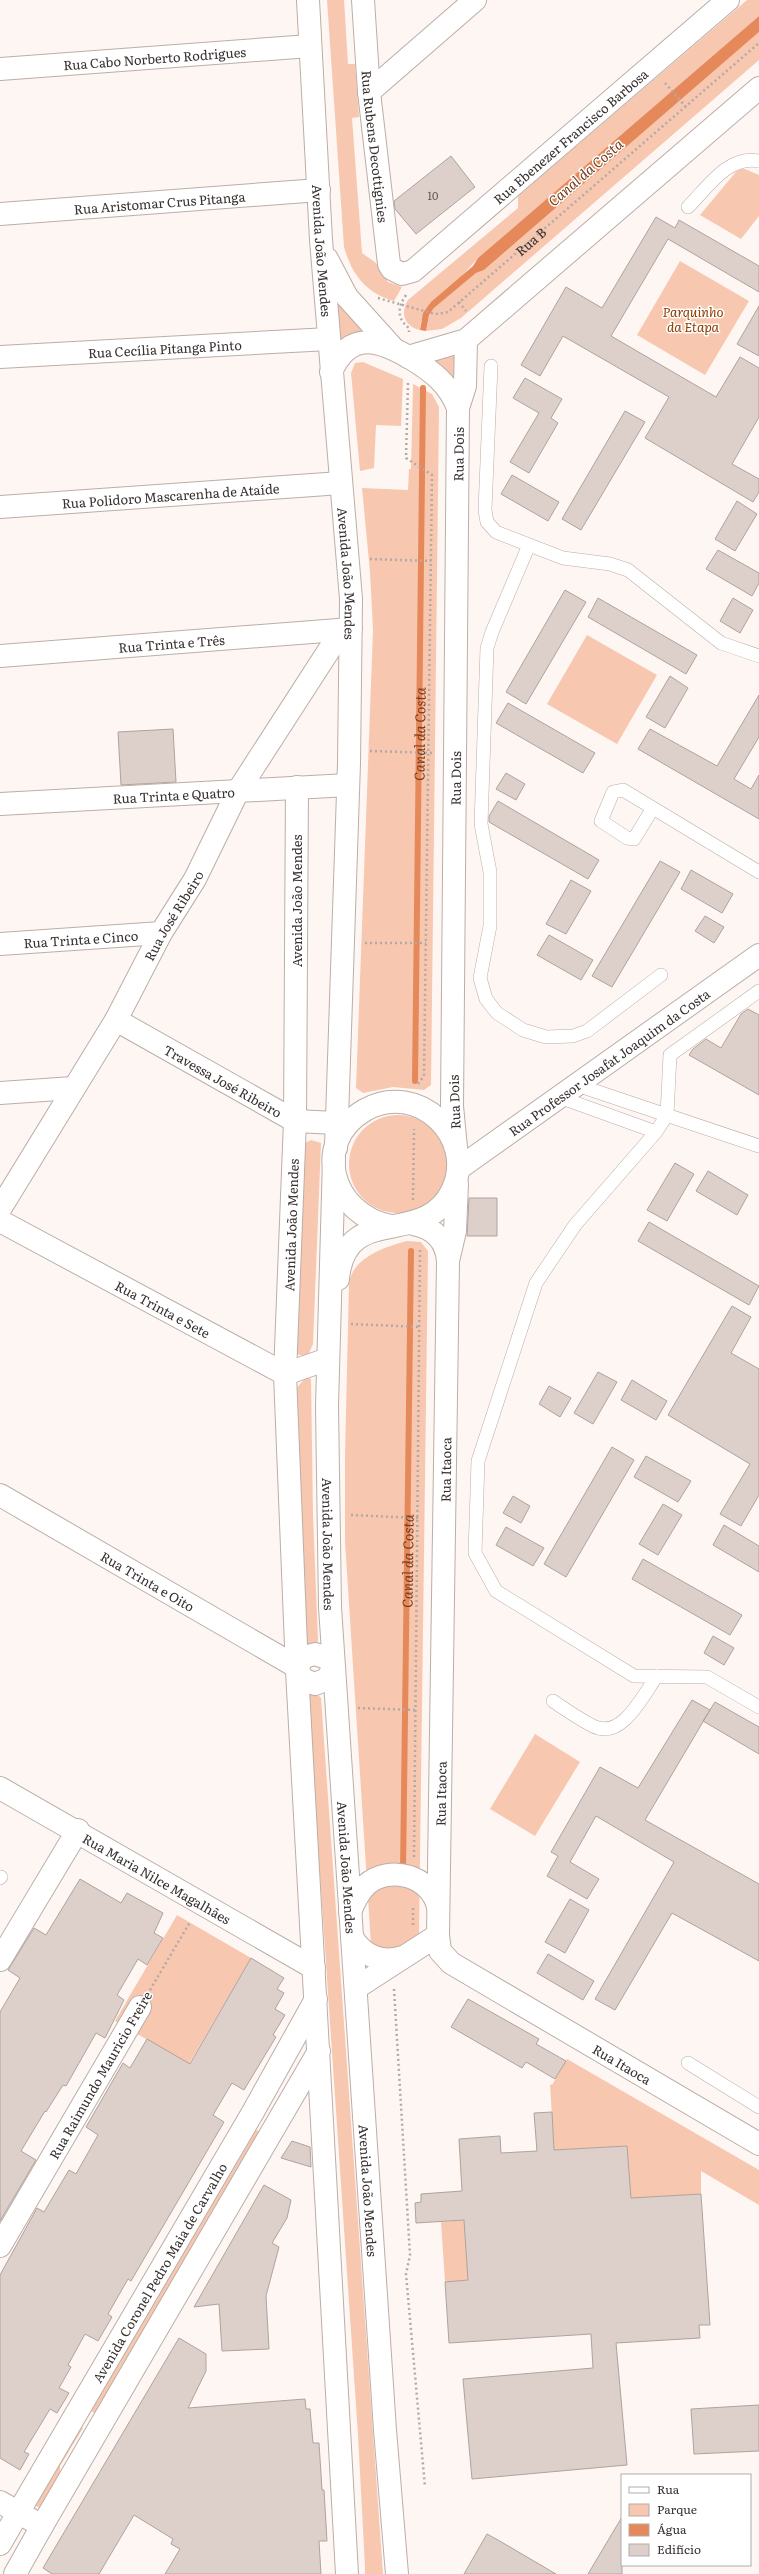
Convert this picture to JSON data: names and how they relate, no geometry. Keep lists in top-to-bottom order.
{
  "streets": {
    "street": [
      "Rua Cabo Norberto Rodrigues",
      "Rua Ebenezer Francisco Barbosa",
      "Rua Rubens Decottignies",
      "Rua Aristomar Crus Pitanga",
      "Avenida João Mendes",
      "Rua Cecília Pitanga Pinto",
      "Rua Dois",
      "Rua Polidoro Mascarenha de Ataíde",
      "Rua Trinta e Três",
      "Rua Trinta e Quatro",
      "Rua José Ribeiro",
      "Rua Trinta e Cinco",
      "Rua Professor Josafat Joaquim da Costa",
      "Travessa José Ribeiro",
      "Rua Trinta e Sete",
      "Rua Itaoca",
      "Rua Trinta e Oito",
      "Rua Maria Nilce Magalhães",
      "Rua Raimundo Mauricio Freire",
      "Avenida Coronel Pedro Maia de Carvalho"
    ],
    "path": ["Rua B"]
  },
  "crossings": [
    ["Rua Cabo Norberto Rodrigues", "Avenida João Mendes"],
    ["Rua Ebenezer Francisco Barbosa", "Rua Rubens Decottignies"],
    ["Rua Aristomar Crus Pitanga", "Avenida João Mendes"],
    ["Avenida João Mendes", "Rua Cecília Pitanga Pinto"],
    ["Avenida João Mendes", "Rua Dois"],
    ["Avenida João Mendes", "Rua Polidoro Mascarenha de Ataíde"],
    ["Avenida João Mendes", "Rua Trinta e Três"],
    ["Avenida João Mendes", "Rua Trinta e Quatro"],
    ["Avenida João Mendes", "Rua José Ribeiro"],
    ["Avenida João Mendes", "Rua Professor Josafat Joaquim da Costa"],
    ["Avenida João Mendes", "Travessa José Ribeiro"],
    ["Avenida João Mendes", "Rua Trinta e Sete"],
    ["Avenida João Mendes", "Rua Itaoca"],
    ["Avenida João Mendes", "Rua Trinta e Oito"],
    ["Avenida João Mendes", "Rua Maria Nilce Magalhães"],
    ["Avenida João Mendes", "Avenida Coronel Pedro Maia de Carvalho"],
    ["Rua Dois", "Rua Professor Josafat Joaquim da Costa"],
    ["Rua Trinta e Três", "Rua José Ribeiro"],
    ["Rua Trinta e Quatro", "Rua José Ribeiro"],
    ["Rua José Ribeiro", "Rua Trinta e Cinco"],
    ["Rua José Ribeiro", "Travessa José Ribeiro"],
    ["Rua Maria Nilce Magalhães", "Rua Raimundo Mauricio Freire"]
  ],
  "water": ["Canal da Costa"],
  "parks": ["Parquinho da Etapa"],
  "house_numbers": ["10"],
  "legend": [
    "Rua",
    "Parque",
    "Água",
    "Edifício"
  ]
}
